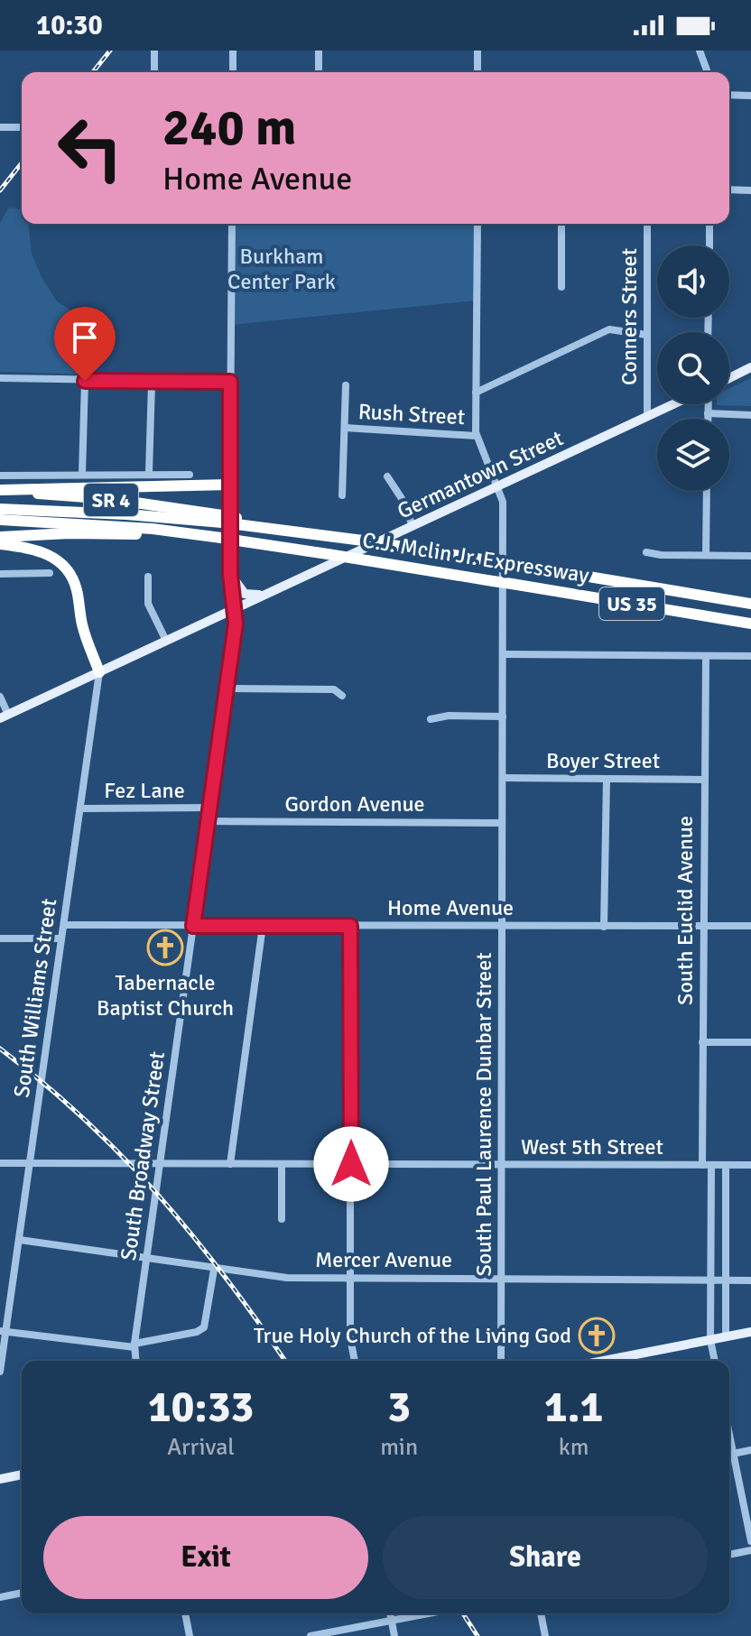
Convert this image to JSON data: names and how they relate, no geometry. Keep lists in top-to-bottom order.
{
  "streets": {
    "highway": ["SR 4", "C.J. Mclin Jr. Expressway", "US 35"],
    "main road": ["Germantown Street"],
    "street": [
      "Conners Street",
      "Rush Street",
      "Boyer Street",
      "Fez Lane",
      "Gordon Avenue",
      "Home Avenue",
      "South Euclid Avenue",
      "South Williams Street",
      "South Paul Laurence Dunbar Street",
      "West 5th Street",
      "South Broadway Street",
      "Mercer Avenue"
    ]
  },
  "crossings": [
    ["Conners Street", "Germantown Street"],
    ["Rush Street", "South Paul Laurence Dunbar Street"],
    ["Germantown Street", "South Williams Street"],
    ["Germantown Street", "South Paul Laurence Dunbar Street"],
    ["Germantown Street", "South Broadway Street"],
    ["SR 4", "C.J. Mclin Jr. Expressway"],
    ["SR 4", "US 35"],
    ["C.J. Mclin Jr. Expressway", "US 35"],
    ["Boyer Street", "South Euclid Avenue"],
    ["Boyer Street", "South Paul Laurence Dunbar Street"],
    ["Fez Lane", "South Williams Street"],
    ["Fez Lane", "South Broadway Street"],
    ["Gordon Avenue", "South Paul Laurence Dunbar Street"],
    ["Gordon Avenue", "South Broadway Street"],
    ["Home Avenue", "South Euclid Avenue"],
    ["Home Avenue", "South Williams Street"],
    ["Home Avenue", "South Paul Laurence Dunbar Street"],
    ["Home Avenue", "South Broadway Street"],
    ["South Euclid Avenue", "West 5th Street"],
    ["South Williams Street", "West 5th Street"],
    ["South Williams Street", "Mercer Avenue"],
    ["South Paul Laurence Dunbar Street", "West 5th Street"],
    ["South Paul Laurence Dunbar Street", "Mercer Avenue"],
    ["West 5th Street", "South Broadway Street"],
    ["South Broadway Street", "Mercer Avenue"]
  ],
  "parks": ["Burkham Center Park"],
  "places": {
    "church": ["Tabernacle Baptist Church", "True Holy Church of the Living God"]
  },
  "page": {
    "status": "10:30",
    "turn": ["240 m", "Home Avenue"],
    "eta": [
      "10:33",
      "Arrival",
      "3",
      "min",
      "1.1",
      "km"
    ],
    "buttons": ["Exit", "Share"]
  }
}
